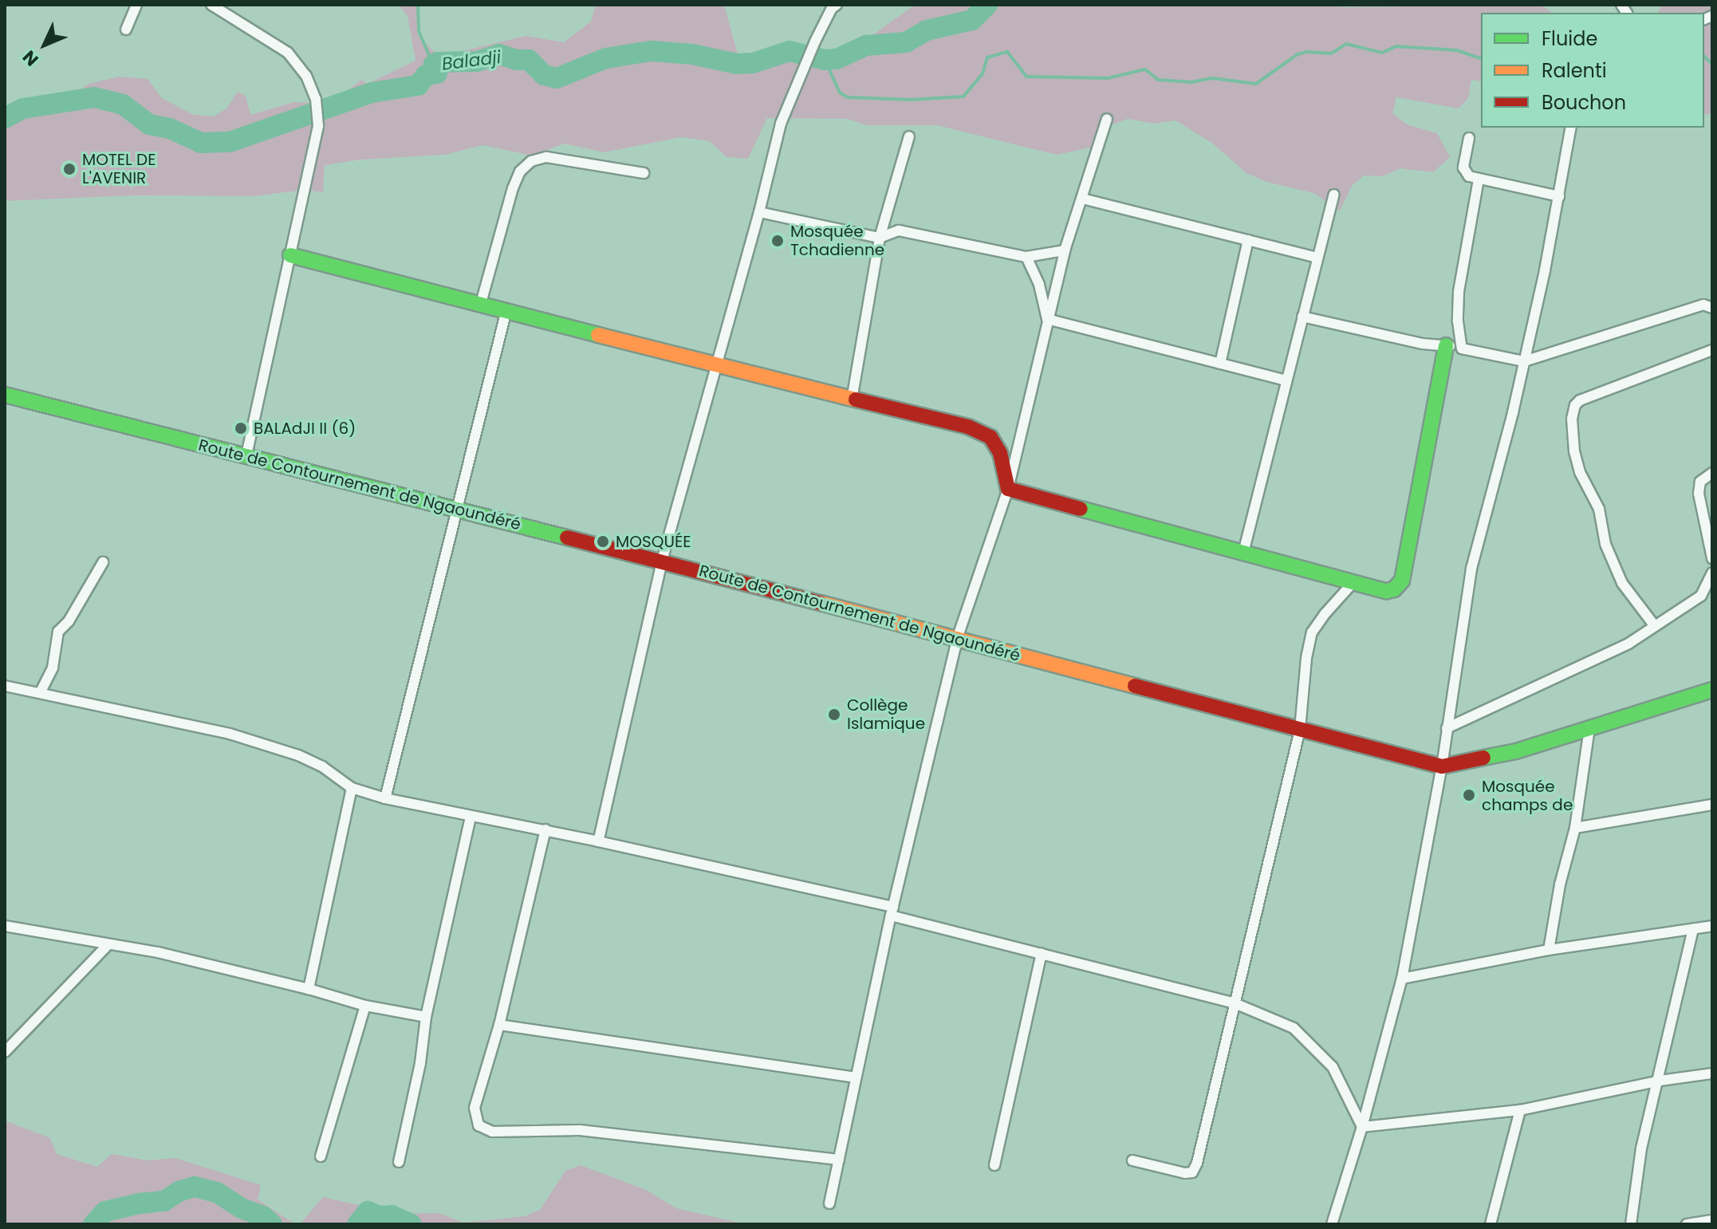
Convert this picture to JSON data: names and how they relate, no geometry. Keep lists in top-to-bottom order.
{
  "streets": {
    "street": ["Route de Contournement de Ngaoundéré"]
  },
  "water": ["Baladji"],
  "places": [
    "MOTEL DE L'AVENIR",
    "Mosquée Tchadienne",
    "BALAdJI II (6)",
    "MOSQUÉE",
    "Collège Islamique",
    "Mosquée champs de"
  ],
  "legend": ["Fluide", "Ralenti", "Bouchon"],
  "north": "bottom left"
}
